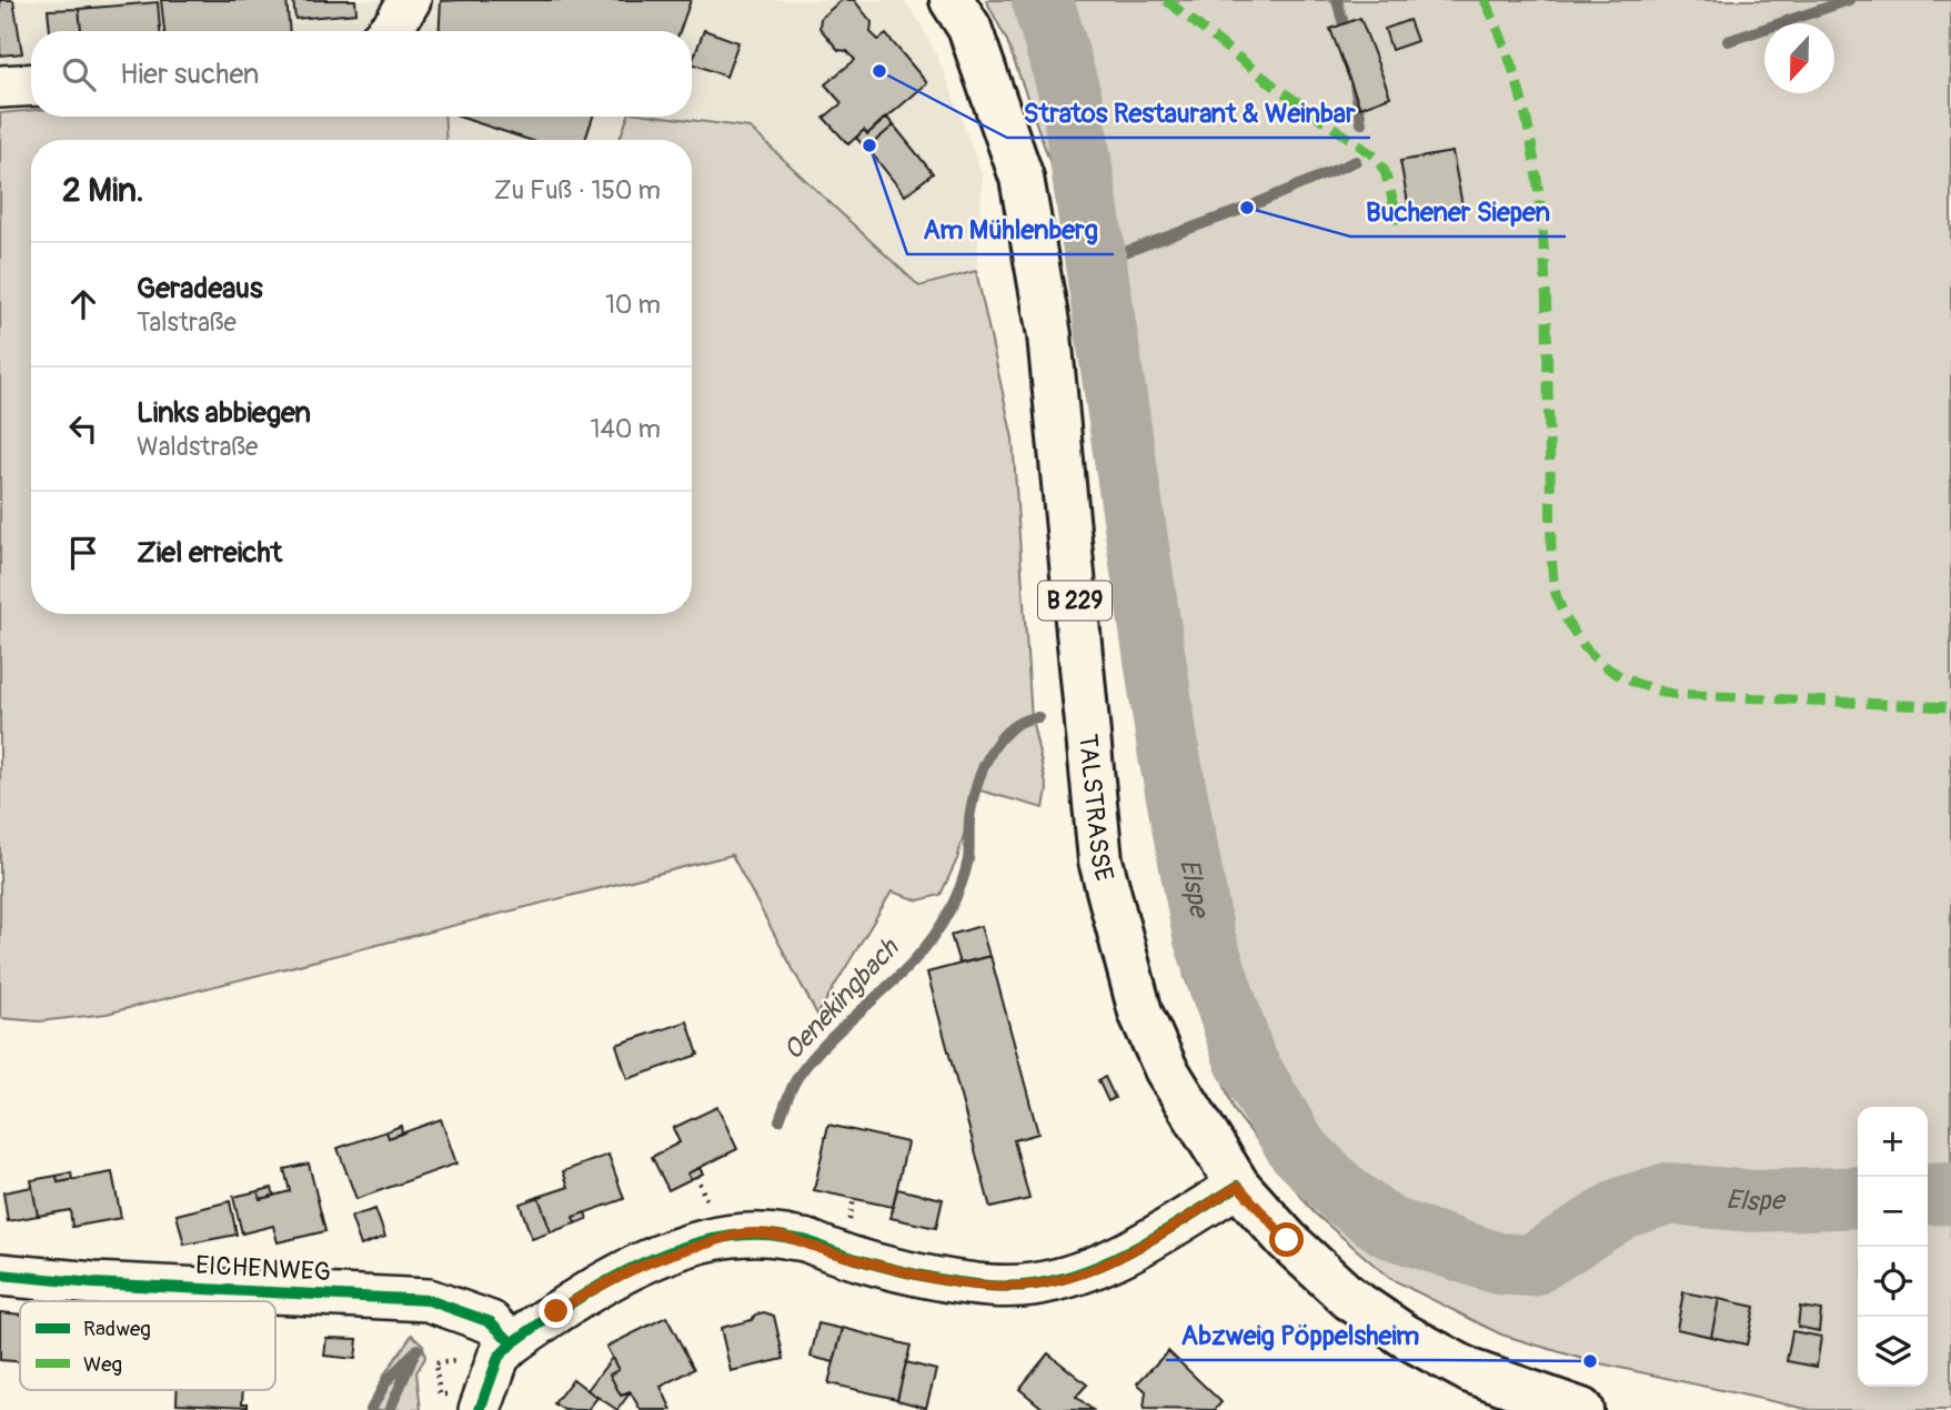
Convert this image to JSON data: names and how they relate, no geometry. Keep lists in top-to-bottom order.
{
  "streets": {
    "main road": ["B 229", "TALSTRASSE"],
    "street": ["EICHENWEG"]
  },
  "water": ["Elspe", "Oenekingbach"],
  "places": [
    "Stratos Restaurant & Weinbar",
    "Am Mühlenberg",
    "Buchener Siepen",
    "Abzweig Pöppelsheim"
  ],
  "legend": ["Radweg", "Weg"],
  "north": "bottom",
  "page": {
    "search": "Hier suchen",
    "heading": ["2 Min.", "Zu Fuß · 150 m"],
    "list": [
      ["Geradeaus", "Talstraße", "10 m"],
      ["Links abbiegen", "Waldstraße", "140 m"],
      "Ziel erreicht"
    ],
    "map_buttons": ["+", "−"]
  }
}
